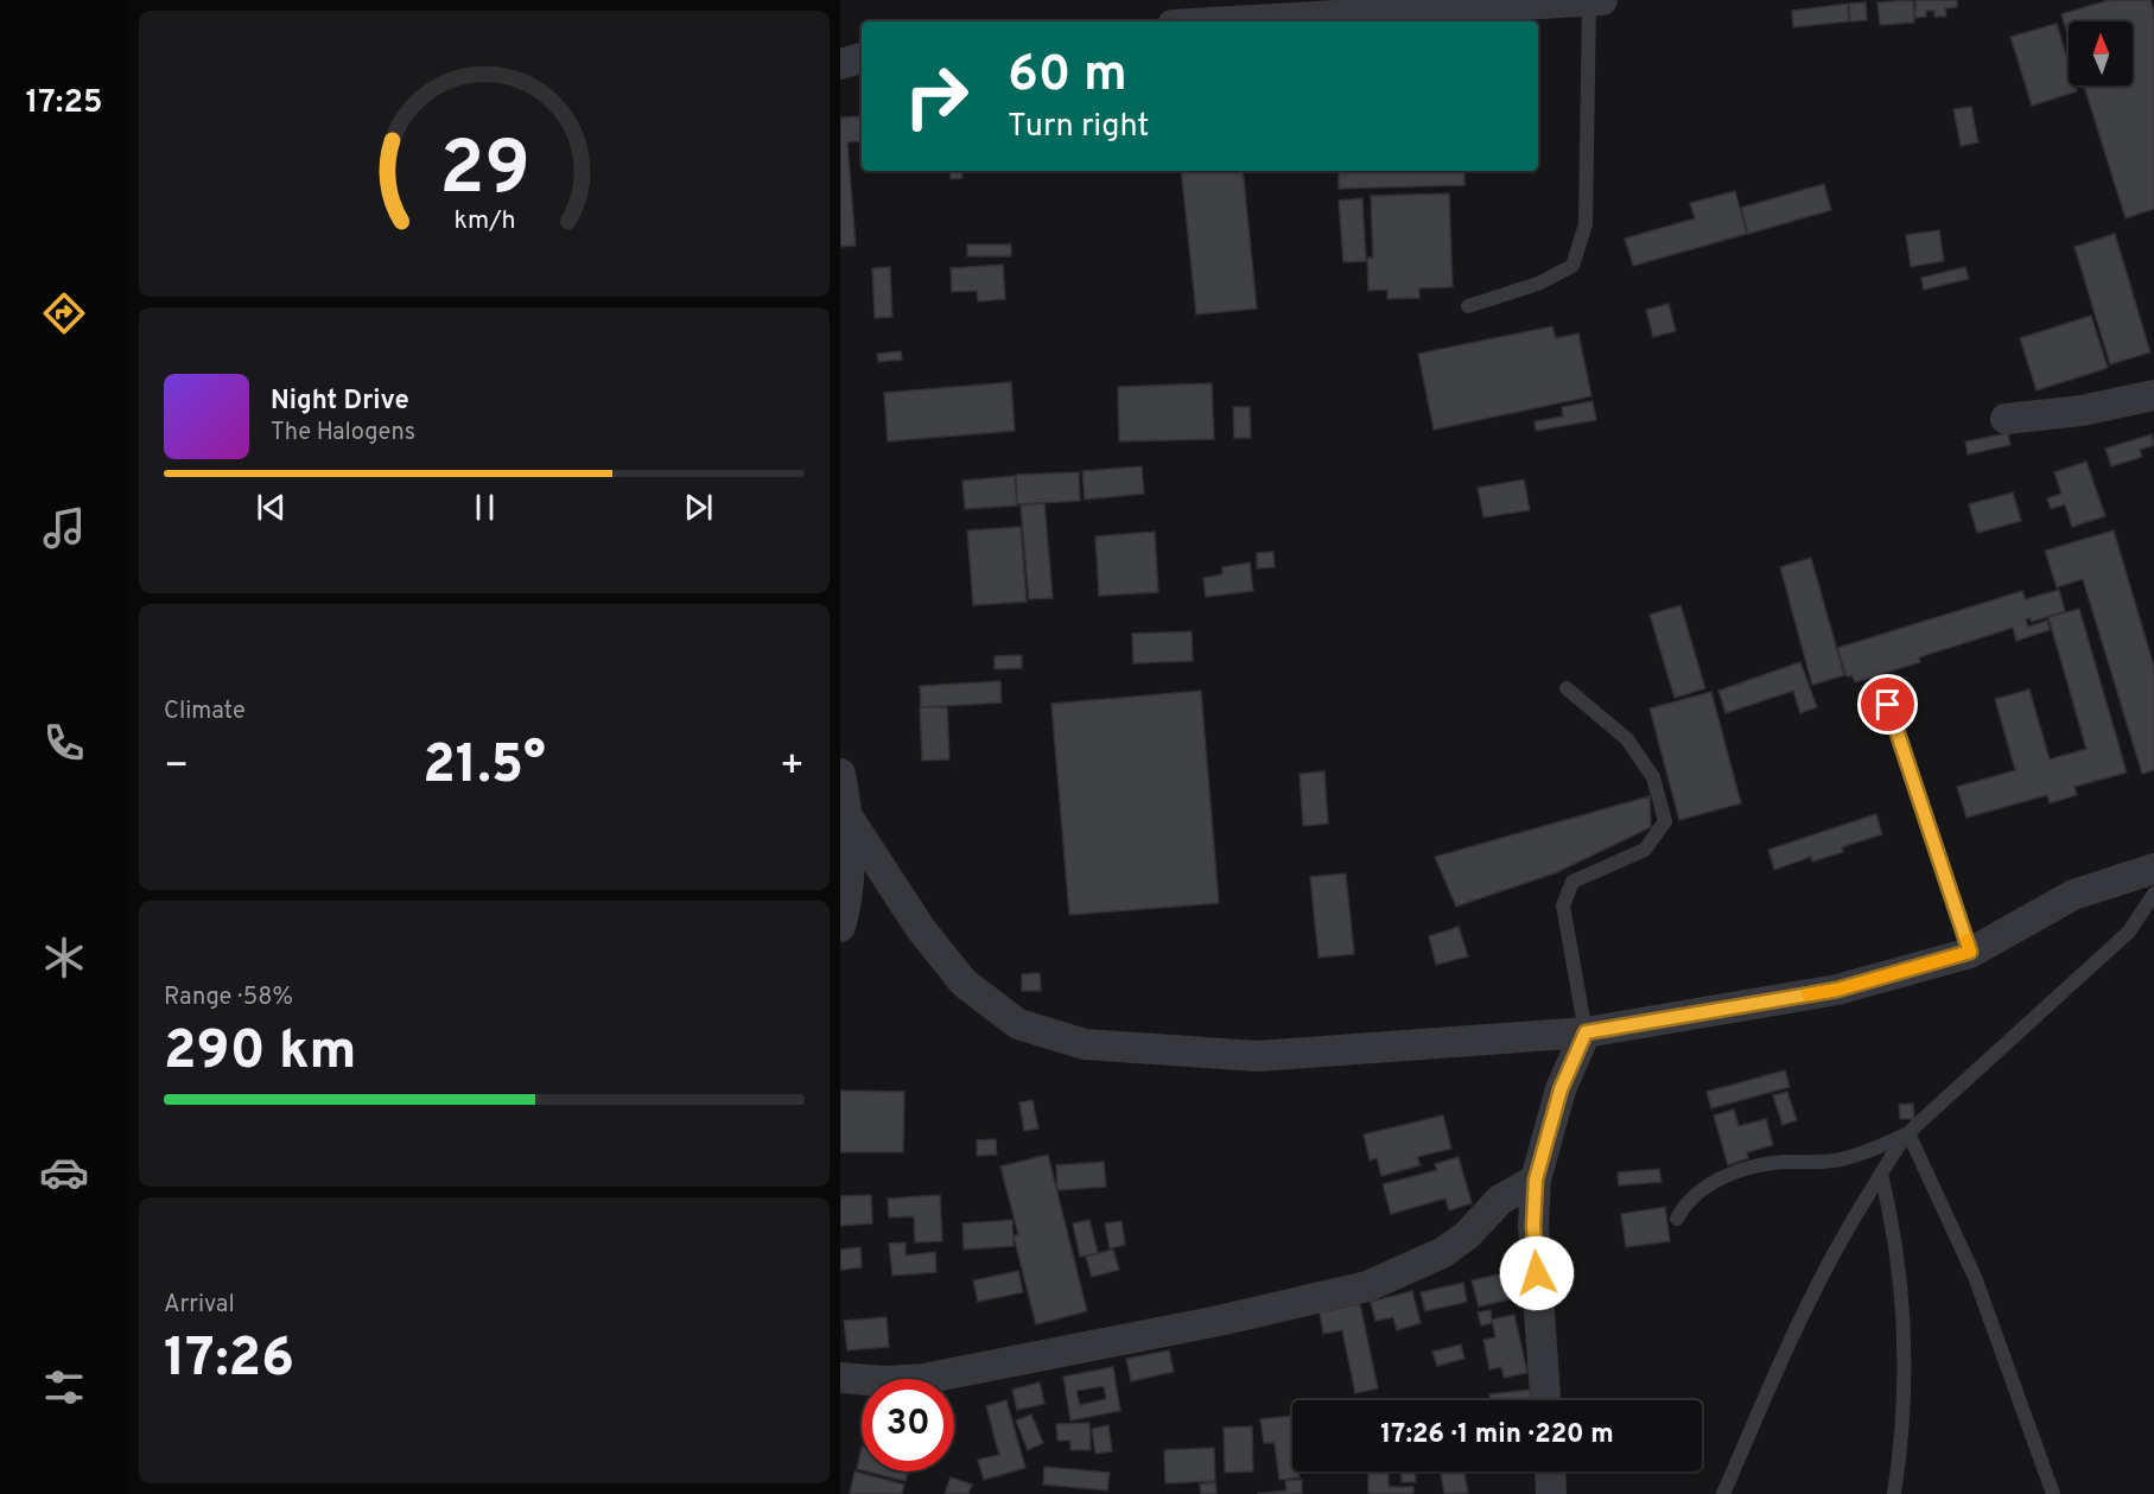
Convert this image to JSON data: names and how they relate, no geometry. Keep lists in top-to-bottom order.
{
  "north": "top",
  "page": {
    "tabs": "17:25",
    "turn": ["60 m", "Turn right"],
    "song": ["Night Drive", "The Halogens"],
    "tile": [
      "Climate",
      ["Range · 58%", "290 km"],
      ["Arrival", "17:26"]
    ],
    "heat": ["−", "21.5°", "+"],
    "limit": "30",
    "trip": "17:26 · 1 min · 220 m",
    "gauge": ["29", "km/h"]
  }
}
